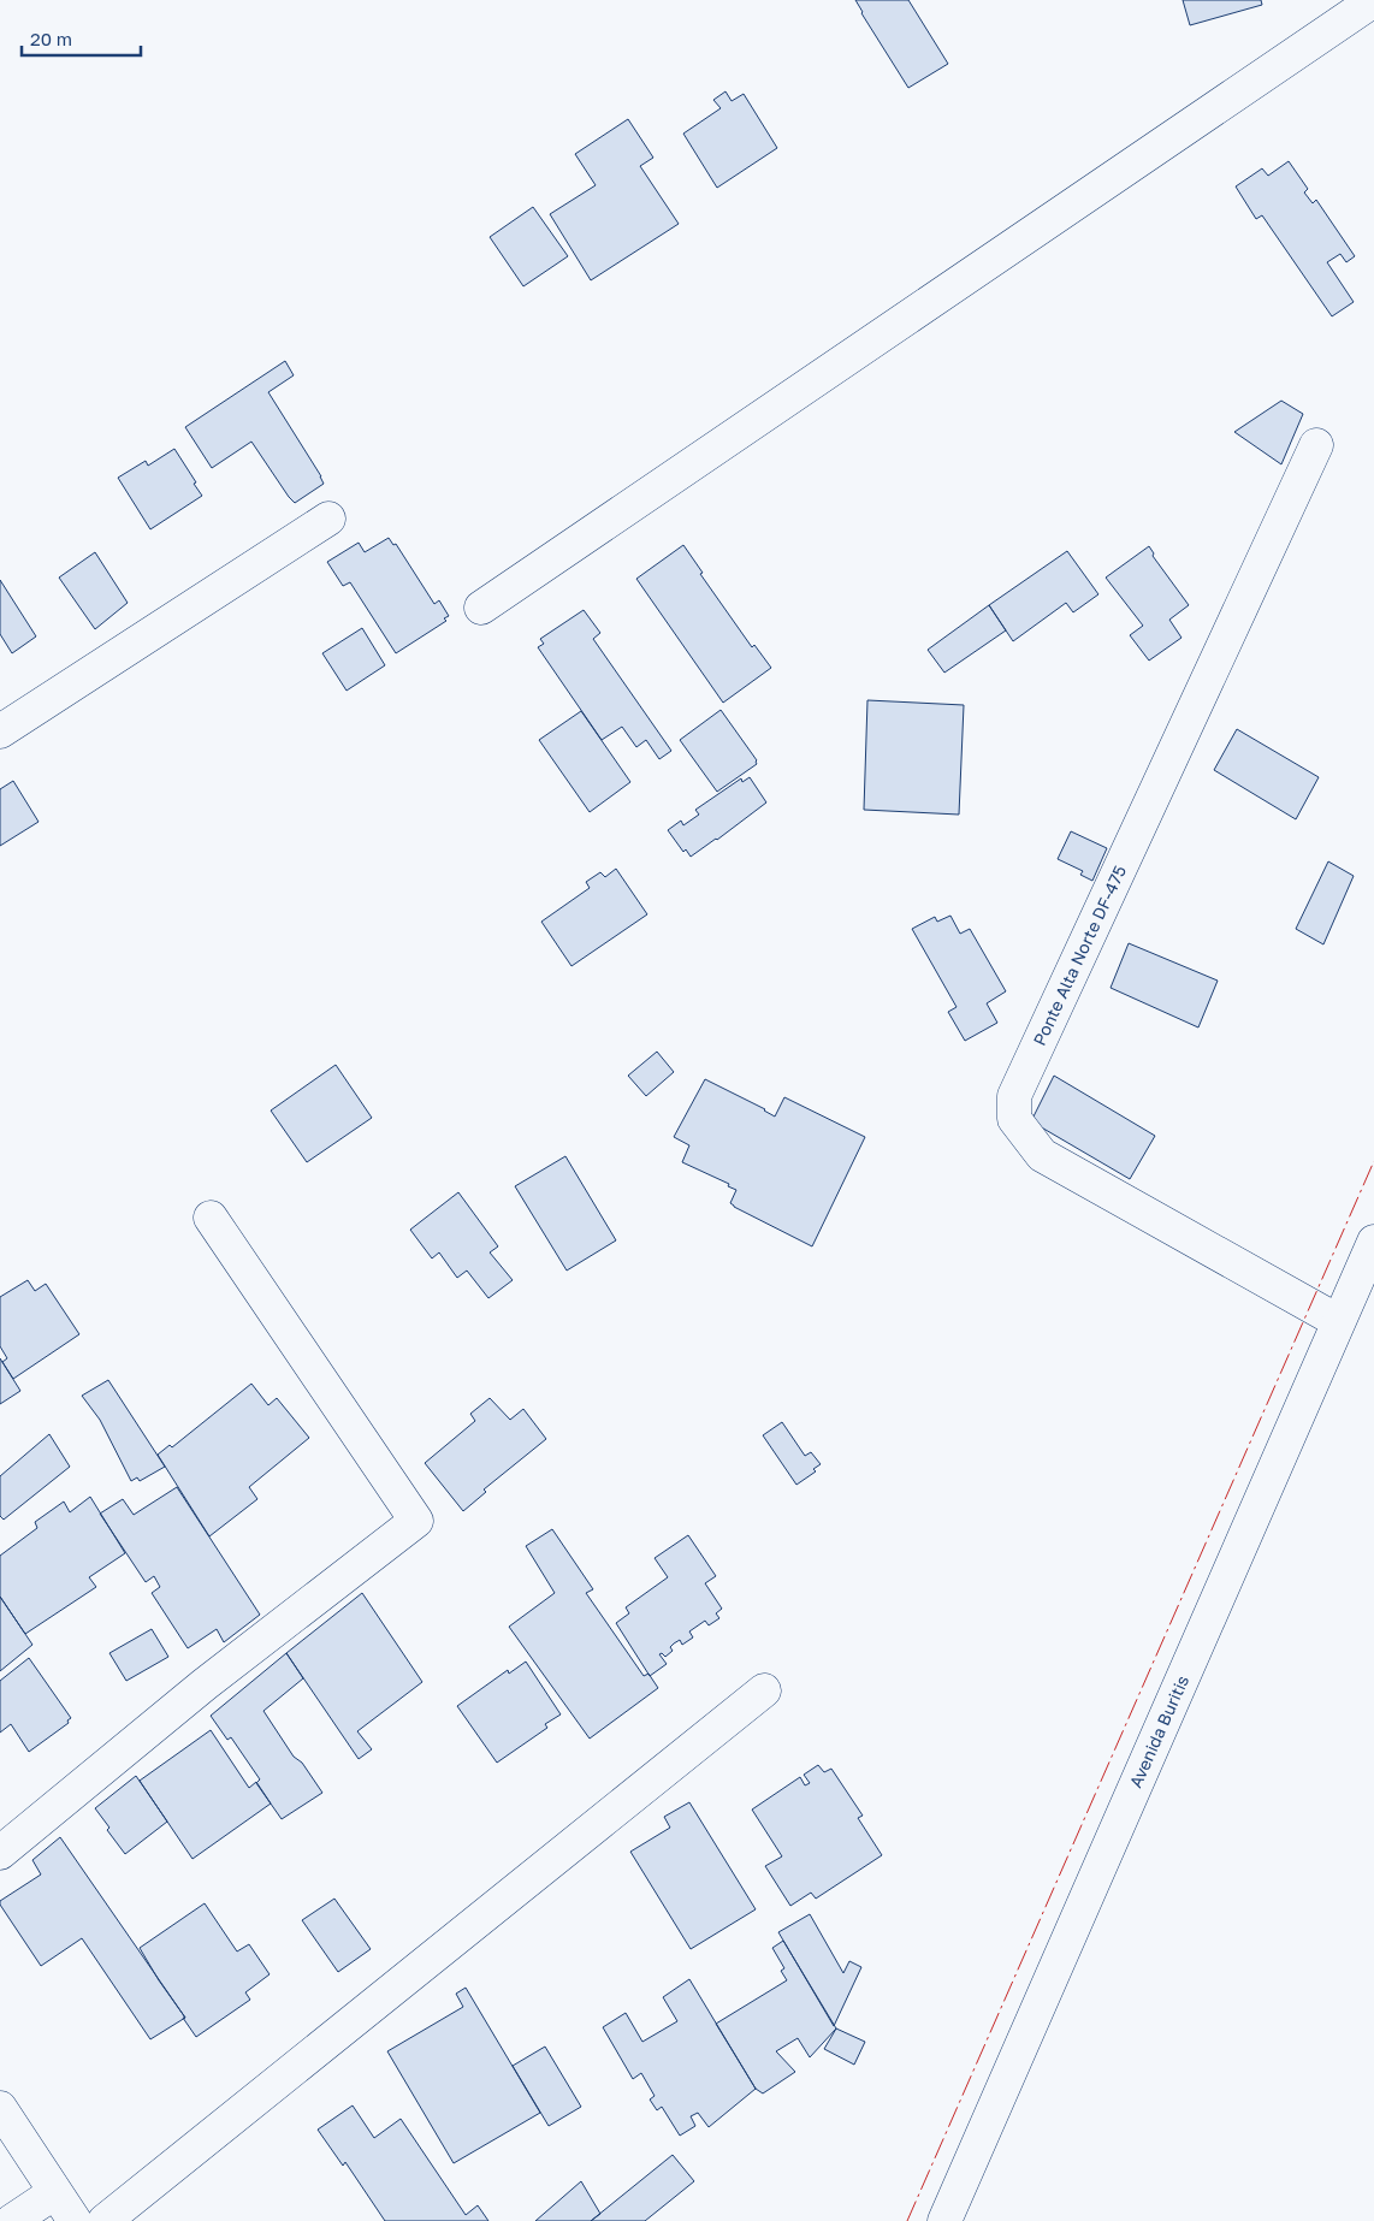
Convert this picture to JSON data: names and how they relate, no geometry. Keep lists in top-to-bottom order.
{
  "streets": {
    "street": ["Ponte Alta Norte DF-475", "Avenida Buritis"]
  },
  "crossings": [
    ["Ponte Alta Norte DF-475", "Avenida Buritis"]
  ],
  "scale_bar": "20 m"
}
